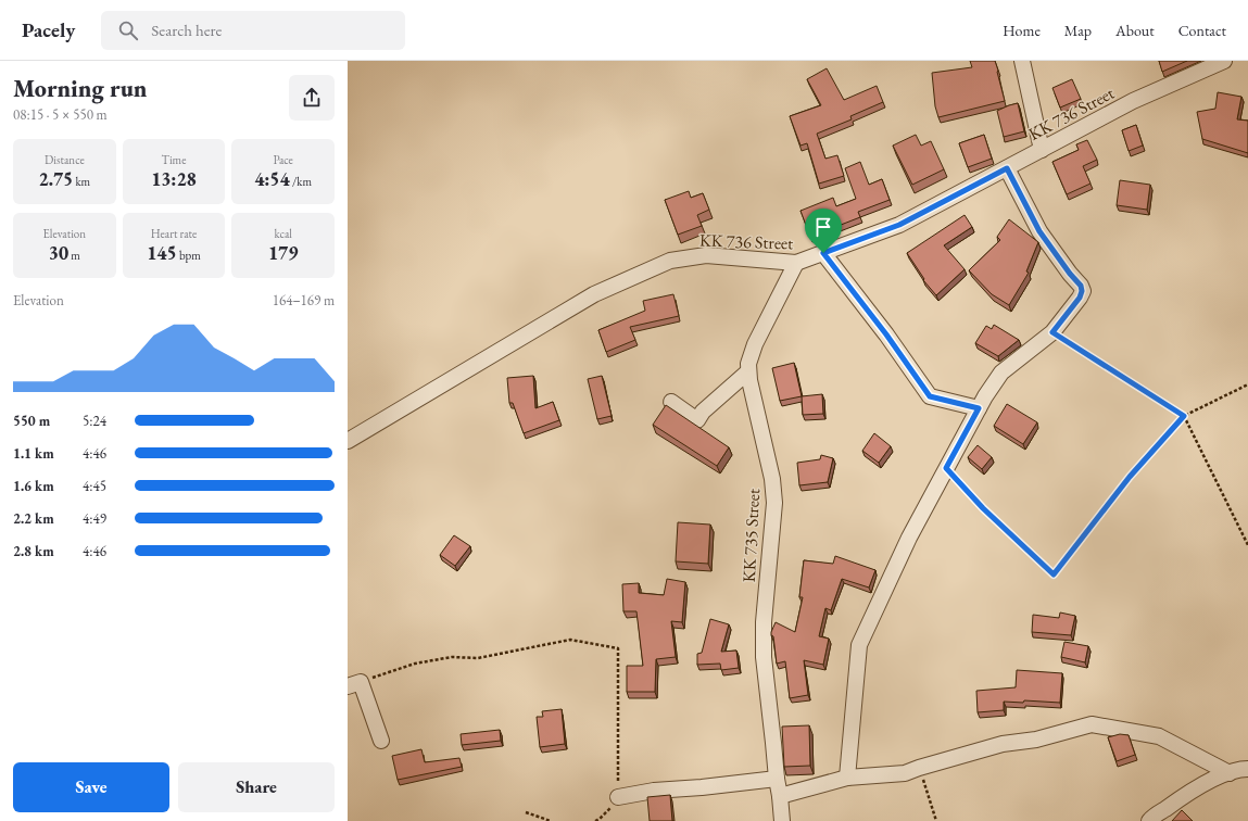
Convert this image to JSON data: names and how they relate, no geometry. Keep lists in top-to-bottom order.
{
  "streets": {
    "street": ["KK 736 Street", "KK 735 Street"]
  },
  "crossings": [
    ["KK 736 Street", "KK 735 Street"]
  ],
  "page": {
    "header": "Pacely",
    "search": "Search here",
    "nav": [
      "Home",
      "Map",
      "About",
      "Contact"
    ],
    "heading": ["Morning run", "08:15 · 5 × 550 m"],
    "stats": [
      ["Distance", "2.75 km"],
      ["Time", "13:28"],
      ["Pace", "4:54 /km"],
      ["Elevation", "30 m"],
      ["Heart rate", "145 bpm"],
      ["kcal", "179"]
    ],
    "chart": ["Elevation", "164–169 m"],
    "list": [
      {
        "name": "550 m",
        "note": "5:24"
      },
      {
        "name": "1.1 km",
        "note": "4:46"
      },
      {
        "name": "1.6 km",
        "note": "4:45"
      },
      {
        "name": "2.2 km",
        "note": "4:49"
      },
      {
        "name": "2.8 km",
        "note": "4:46"
      }
    ],
    "buttons": ["Save", "Share"]
  }
}
